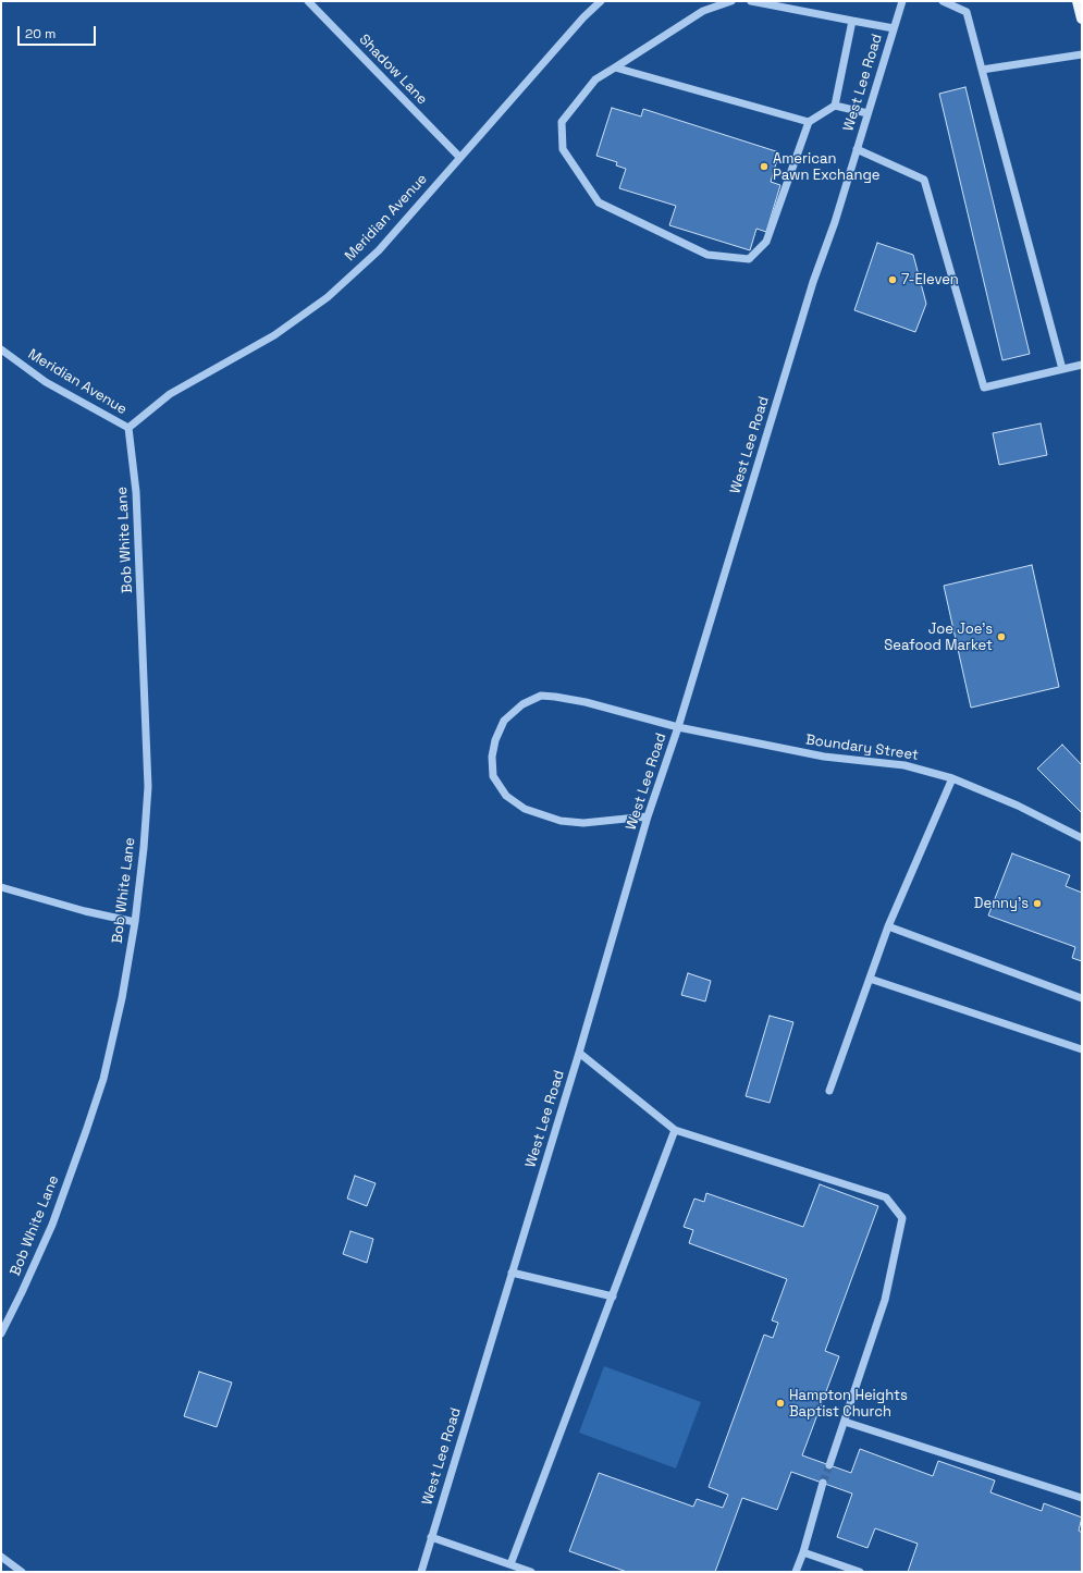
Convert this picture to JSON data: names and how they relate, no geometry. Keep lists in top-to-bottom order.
{
  "streets": {
    "street": [
      "Shadow Lane",
      "West Lee Road",
      "Meridian Avenue",
      "Bob White Lane",
      "Boundary Street"
    ]
  },
  "crossings": [
    ["Shadow Lane", "Meridian Avenue"],
    ["West Lee Road", "Boundary Street"],
    ["Meridian Avenue", "Bob White Lane"]
  ],
  "places": [
    "American Pawn Exchange",
    "7-Eleven",
    "Joe Joe's Seafood Market",
    "Denny's",
    "Hampton Heights Baptist Church"
  ],
  "scale_bar": "20 m"
}
